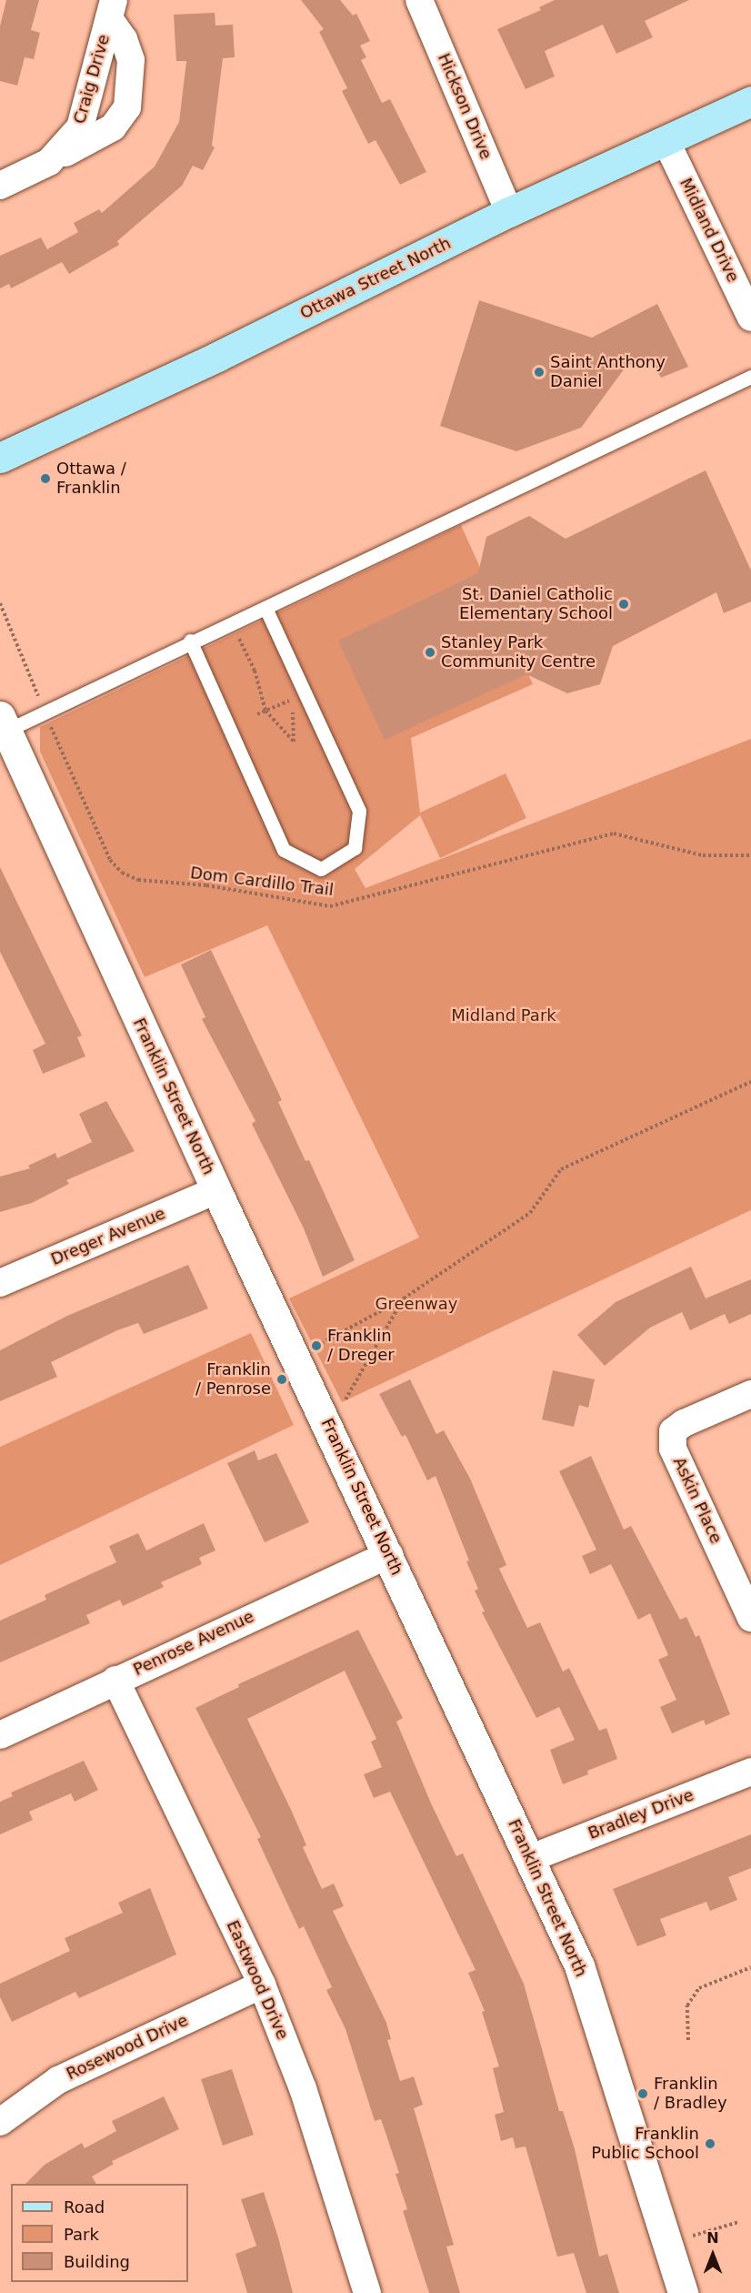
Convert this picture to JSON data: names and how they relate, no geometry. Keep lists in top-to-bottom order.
{
  "streets": {
    "main road": ["Ottawa Street North"],
    "street": [
      "Craig Drive",
      "Hickson Drive",
      "Midland Drive",
      "Franklin Street North",
      "Dreger Avenue",
      "Askin Place",
      "Penrose Avenue",
      "Bradley Drive",
      "Eastwood Drive",
      "Rosewood Drive"
    ],
    "path": ["Dom Cardillo Trail"]
  },
  "crossings": [
    ["Hickson Drive", "Ottawa Street North"],
    ["Midland Drive", "Ottawa Street North"],
    ["Franklin Street North", "Dreger Avenue"],
    ["Franklin Street North", "Penrose Avenue"],
    ["Franklin Street North", "Bradley Drive"],
    ["Penrose Avenue", "Eastwood Drive"],
    ["Eastwood Drive", "Rosewood Drive"]
  ],
  "parks": ["Midland Park", "Greenway"],
  "places": [
    "Saint Anthony Daniel",
    "Ottawa / Franklin",
    "St. Daniel Catholic Elementary School",
    "Stanley Park Community Centre",
    "Franklin / Dreger",
    "Franklin / Penrose",
    "Franklin / Bradley",
    "Franklin Public School"
  ],
  "legend": ["Road", "Park", "Building"],
  "north": "top"
}
